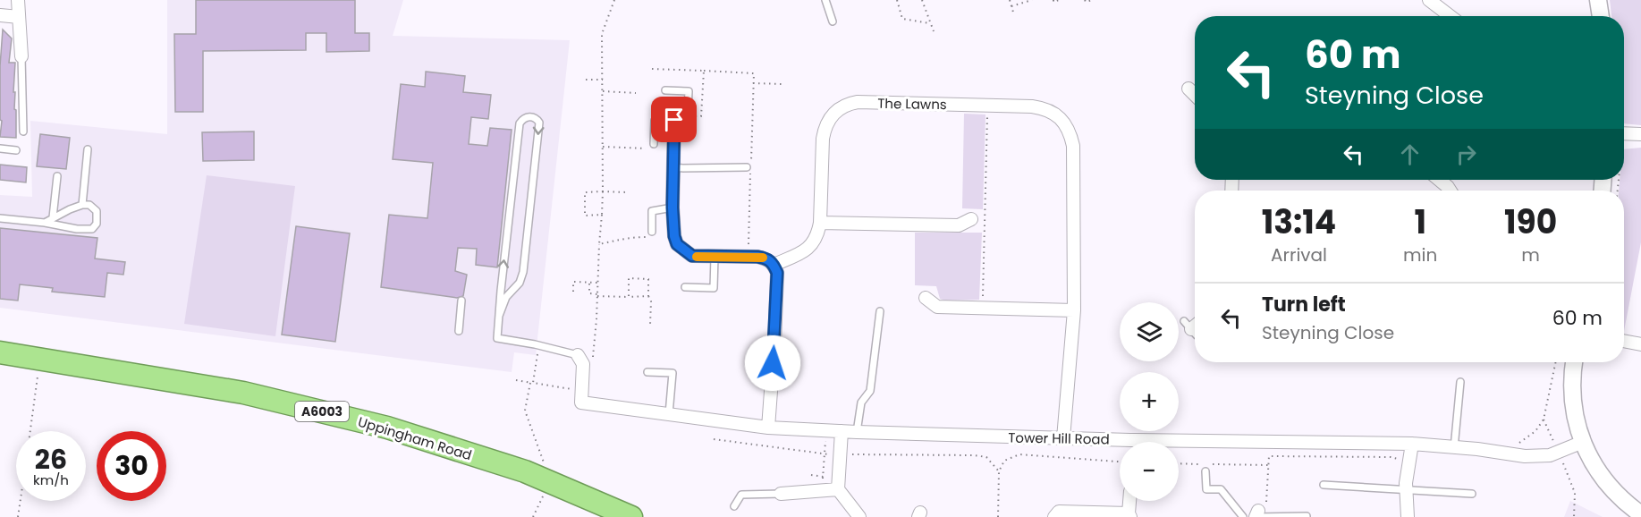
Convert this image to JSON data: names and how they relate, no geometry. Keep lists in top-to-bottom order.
{
  "streets": {
    "highway": ["A6003", "Uppingham Road"],
    "street": ["The Lawns", "Tower Hill Road"]
  },
  "crossings": [
    ["The Lawns", "Tower Hill Road"]
  ],
  "page": {
    "turn": ["60 m", "Steyning Close"],
    "eta": [
      "13:14",
      "Arrival",
      "1",
      "min",
      "190",
      "m"
    ],
    "list": [
      {
        "name": "Turn left",
        "note": "Steyning Close",
        "value": "60 m"
      }
    ],
    "map_buttons": ["+", "−"],
    "speed": "26 km/h",
    "limit": "30"
  }
}
